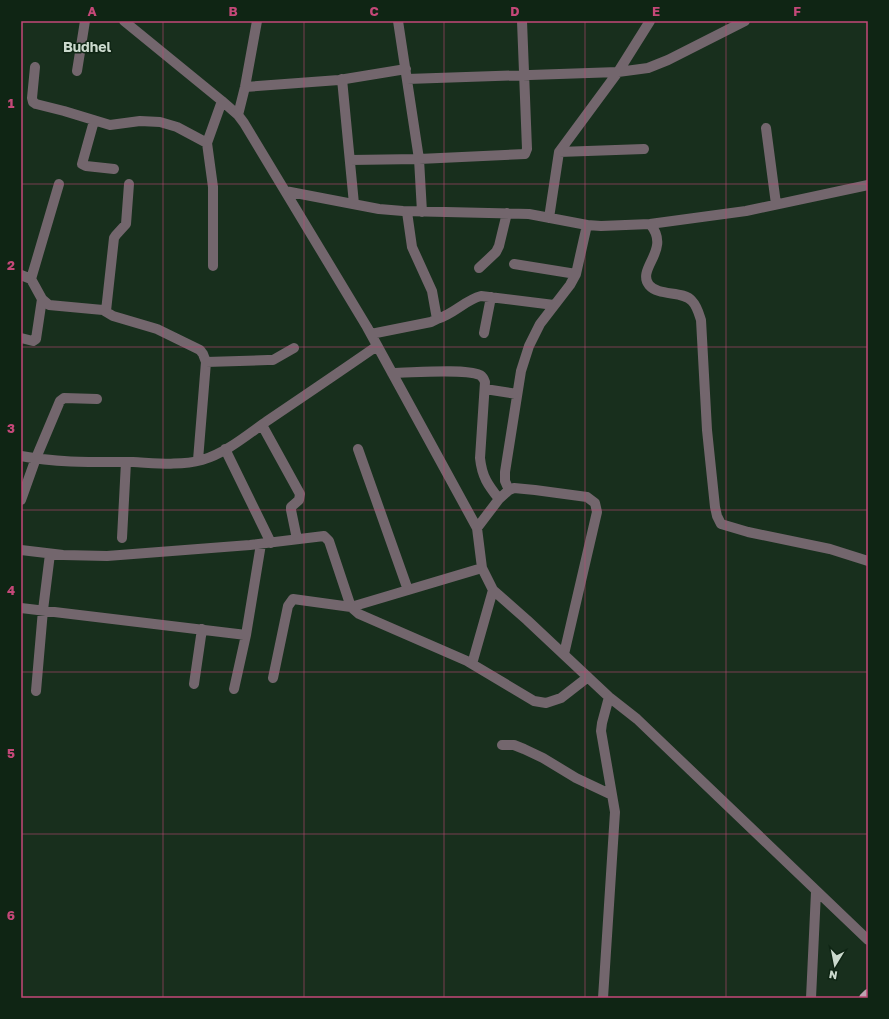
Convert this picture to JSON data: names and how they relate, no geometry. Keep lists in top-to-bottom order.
{
  "districts": ["Budhel"],
  "north": "bottom",
  "grid": {
    "columns": [
      "A",
      "B",
      "C",
      "D",
      "E",
      "F"
    ],
    "rows": [
      "1",
      "2",
      "3",
      "4",
      "5",
      "6"
    ]
  }
}
